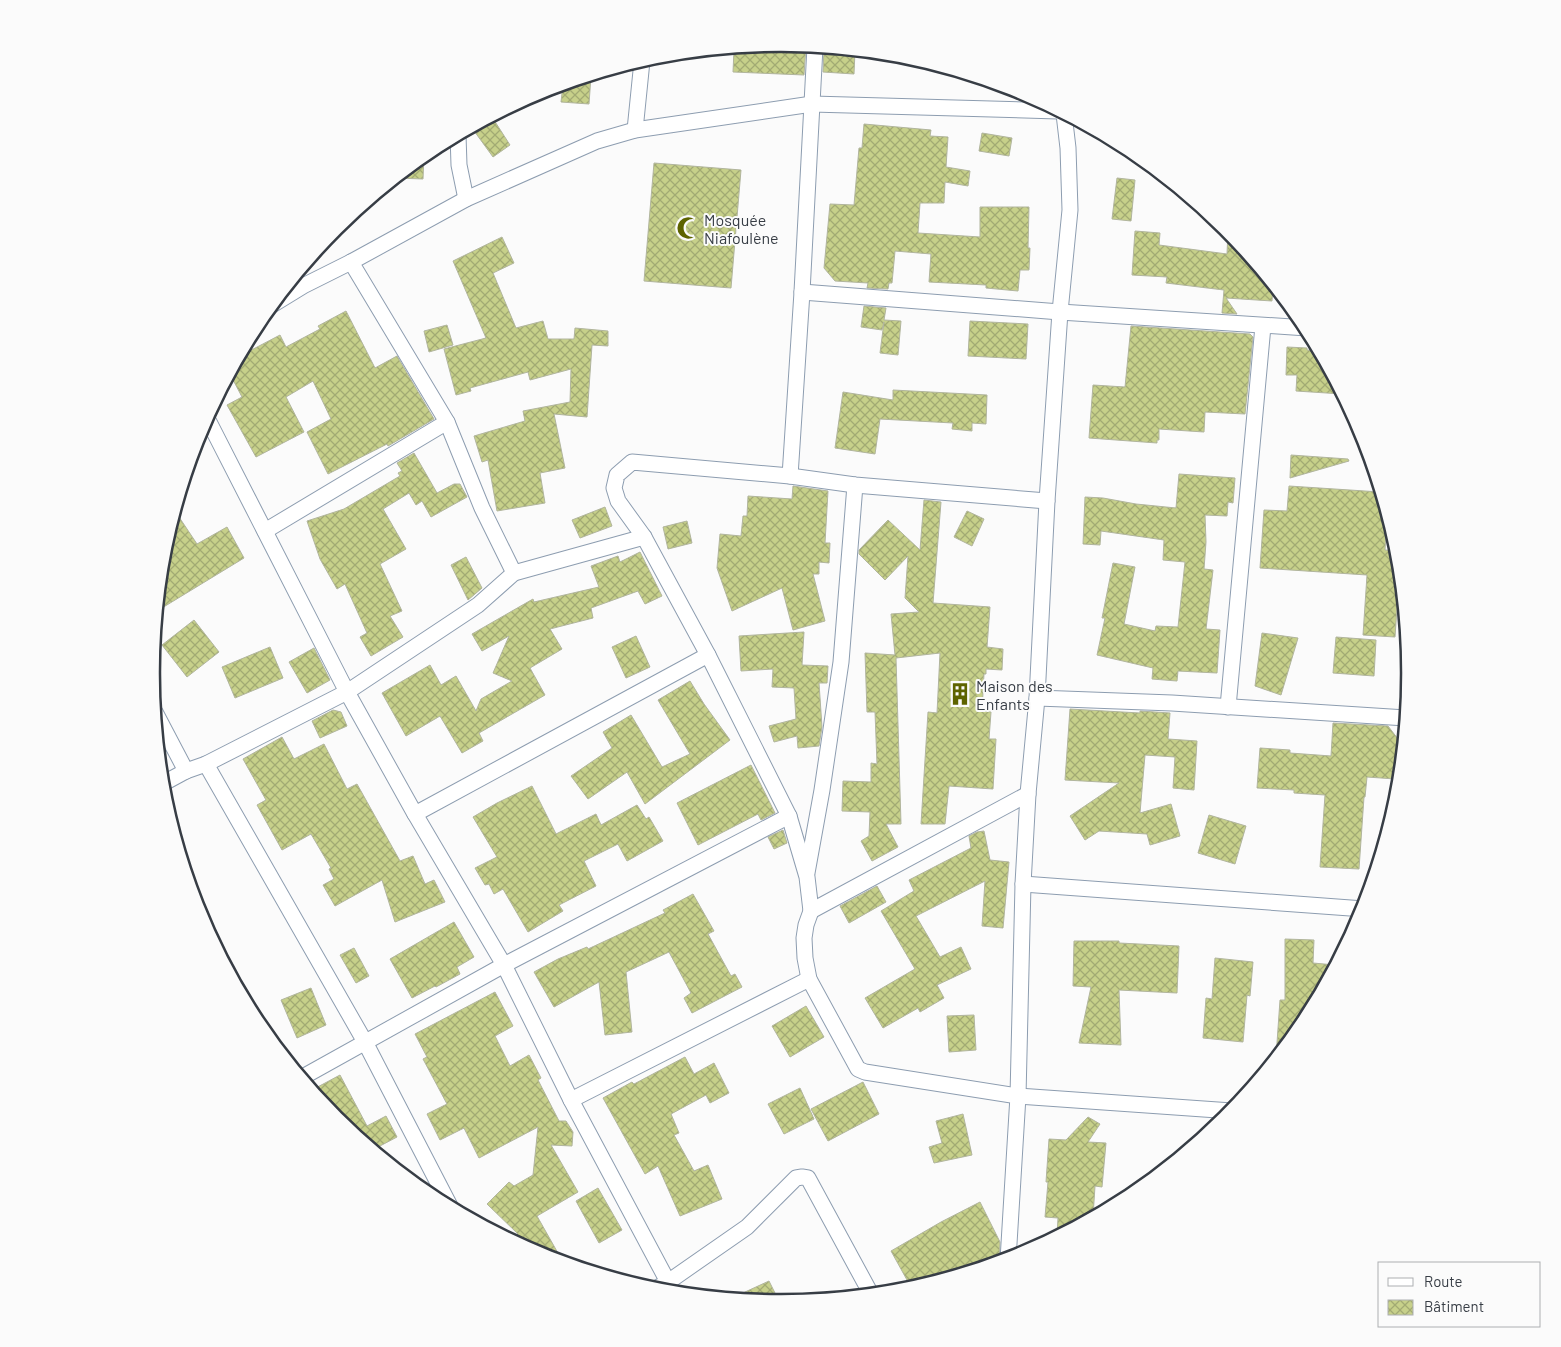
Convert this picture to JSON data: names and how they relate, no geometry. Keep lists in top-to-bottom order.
{
  "places": {
    "mosque": ["Mosquée Niafoulène"],
    "building": ["Maison des Enfants"]
  },
  "legend": ["Route", "Bâtiment"]
}
